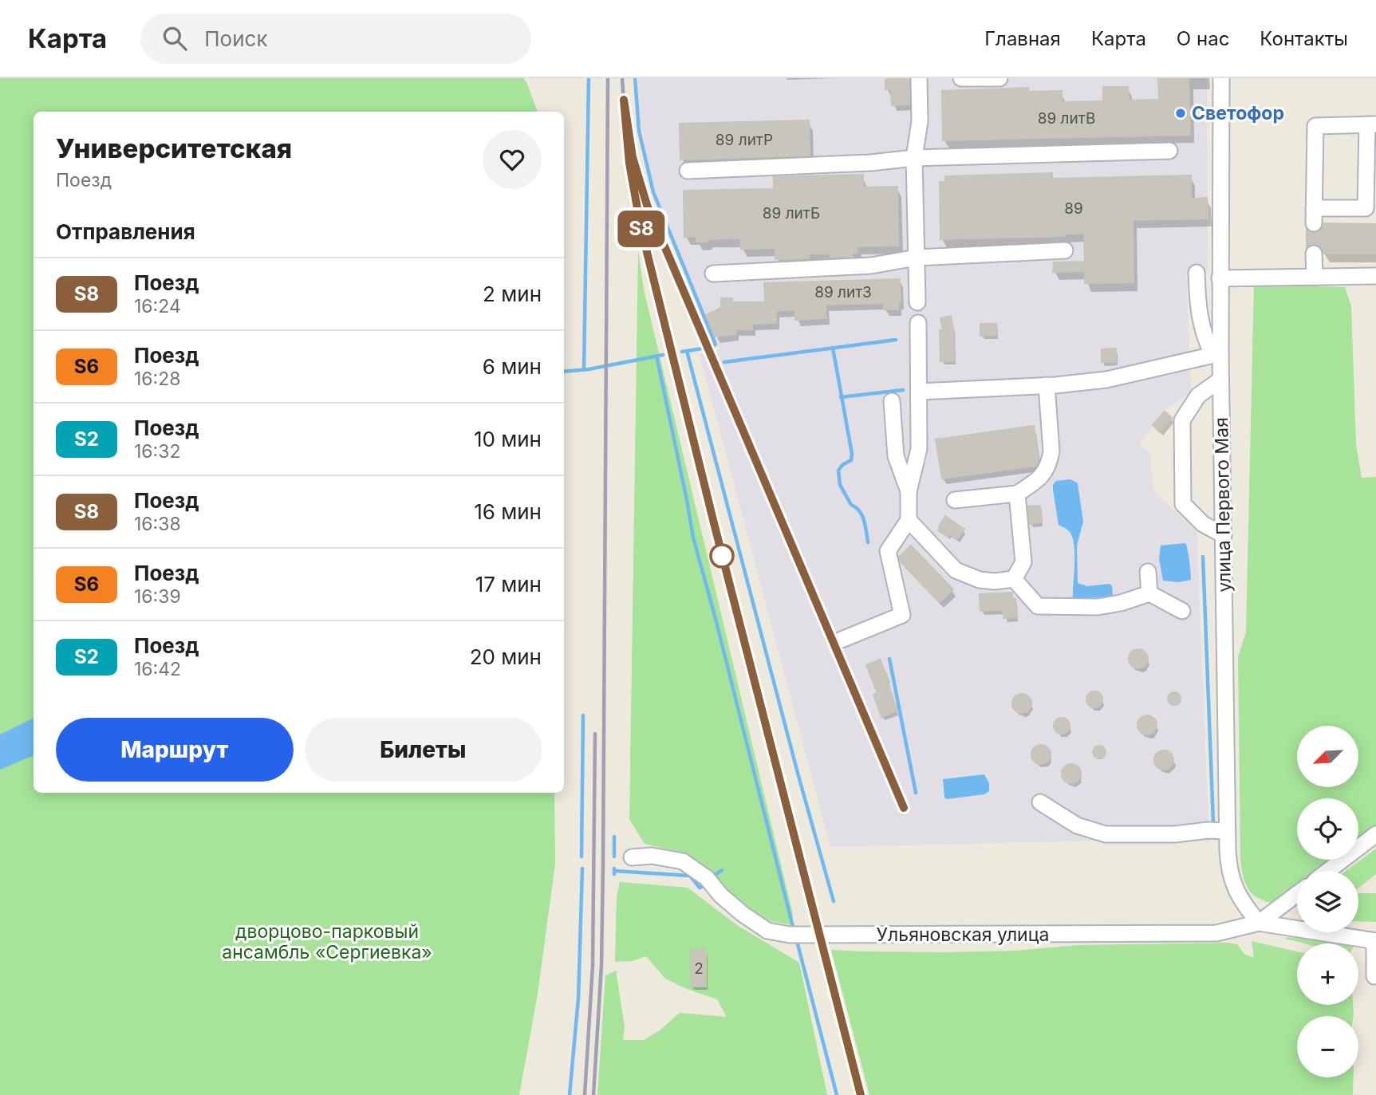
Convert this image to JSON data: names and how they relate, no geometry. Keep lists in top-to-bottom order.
{
  "streets": {
    "street": ["улица Первого Мая", "Ульяновская улица"]
  },
  "crossings": [
    ["улица Первого Мая", "Ульяновская улица"]
  ],
  "parks": ["дворцово-парковый ансамбль «Сергиевка»"],
  "places": ["Светофор"],
  "house_numbers": [
    "89 литВ",
    "89 литР",
    "89",
    "89 литБ",
    "89 литЗ",
    "2"
  ],
  "north": "bottom left",
  "page": {
    "header": "Карта",
    "search": "Поиск",
    "nav": [
      "Главная",
      "Карта",
      "О нас",
      "Контакты"
    ],
    "on_map": "S8",
    "heading": [
      ["Университетская", "Поезд"],
      "Отправления"
    ],
    "list": [
      {
        "mark": "S8",
        "name": "Поезд",
        "note": "16:24",
        "value": "2 мин"
      },
      {
        "mark": "S6",
        "name": "Поезд",
        "note": "16:28",
        "value": "6 мин"
      },
      {
        "mark": "S2",
        "name": "Поезд",
        "note": "16:32",
        "value": "10 мин"
      },
      {
        "mark": "S8",
        "name": "Поезд",
        "note": "16:38",
        "value": "16 мин"
      },
      {
        "mark": "S6",
        "name": "Поезд",
        "note": "16:39",
        "value": "17 мин"
      },
      {
        "mark": "S2",
        "name": "Поезд",
        "note": "16:42",
        "value": "20 мин"
      }
    ],
    "buttons": ["Маршрут", "Билеты"],
    "map_buttons": ["+", "−"]
  }
}
